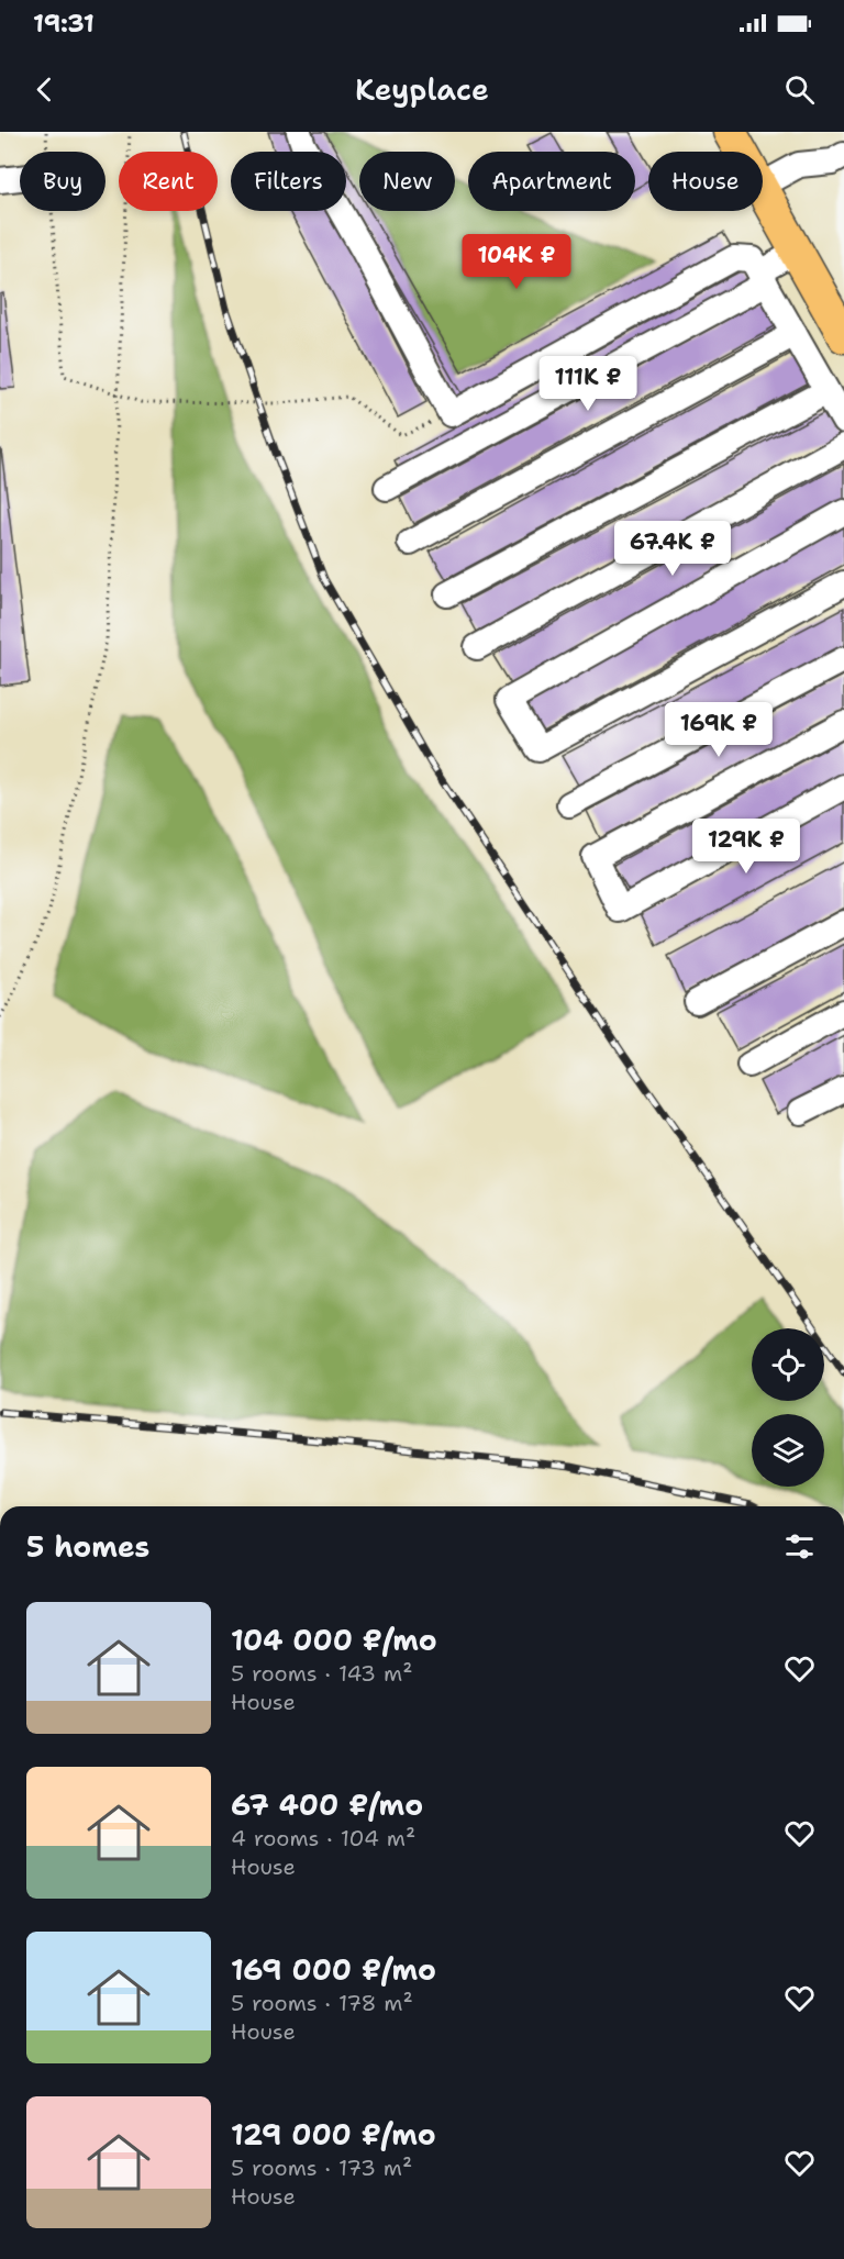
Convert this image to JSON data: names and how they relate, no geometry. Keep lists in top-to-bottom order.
{
  "page": {
    "status": "19:31",
    "header": "Keyplace",
    "chip": [
      "Buy",
      "Rent",
      "Filters",
      "New",
      "Apartment",
      "House"
    ],
    "price": [
      "104K ₽",
      "111K ₽",
      "67.4K ₽",
      "169K ₽",
      "129K ₽"
    ],
    "heading": "5 homes",
    "list": [
      {
        "name": "104 000 ₽/mo",
        "note": "5 rooms · 143 m² · House"
      },
      {
        "name": "67 400 ₽/mo",
        "note": "4 rooms · 104 m² · House"
      },
      {
        "name": "169 000 ₽/mo",
        "note": "5 rooms · 178 m² · House"
      },
      {
        "name": "129 000 ₽/mo",
        "note": "5 rooms · 173 m² · House"
      }
    ]
  }
}
